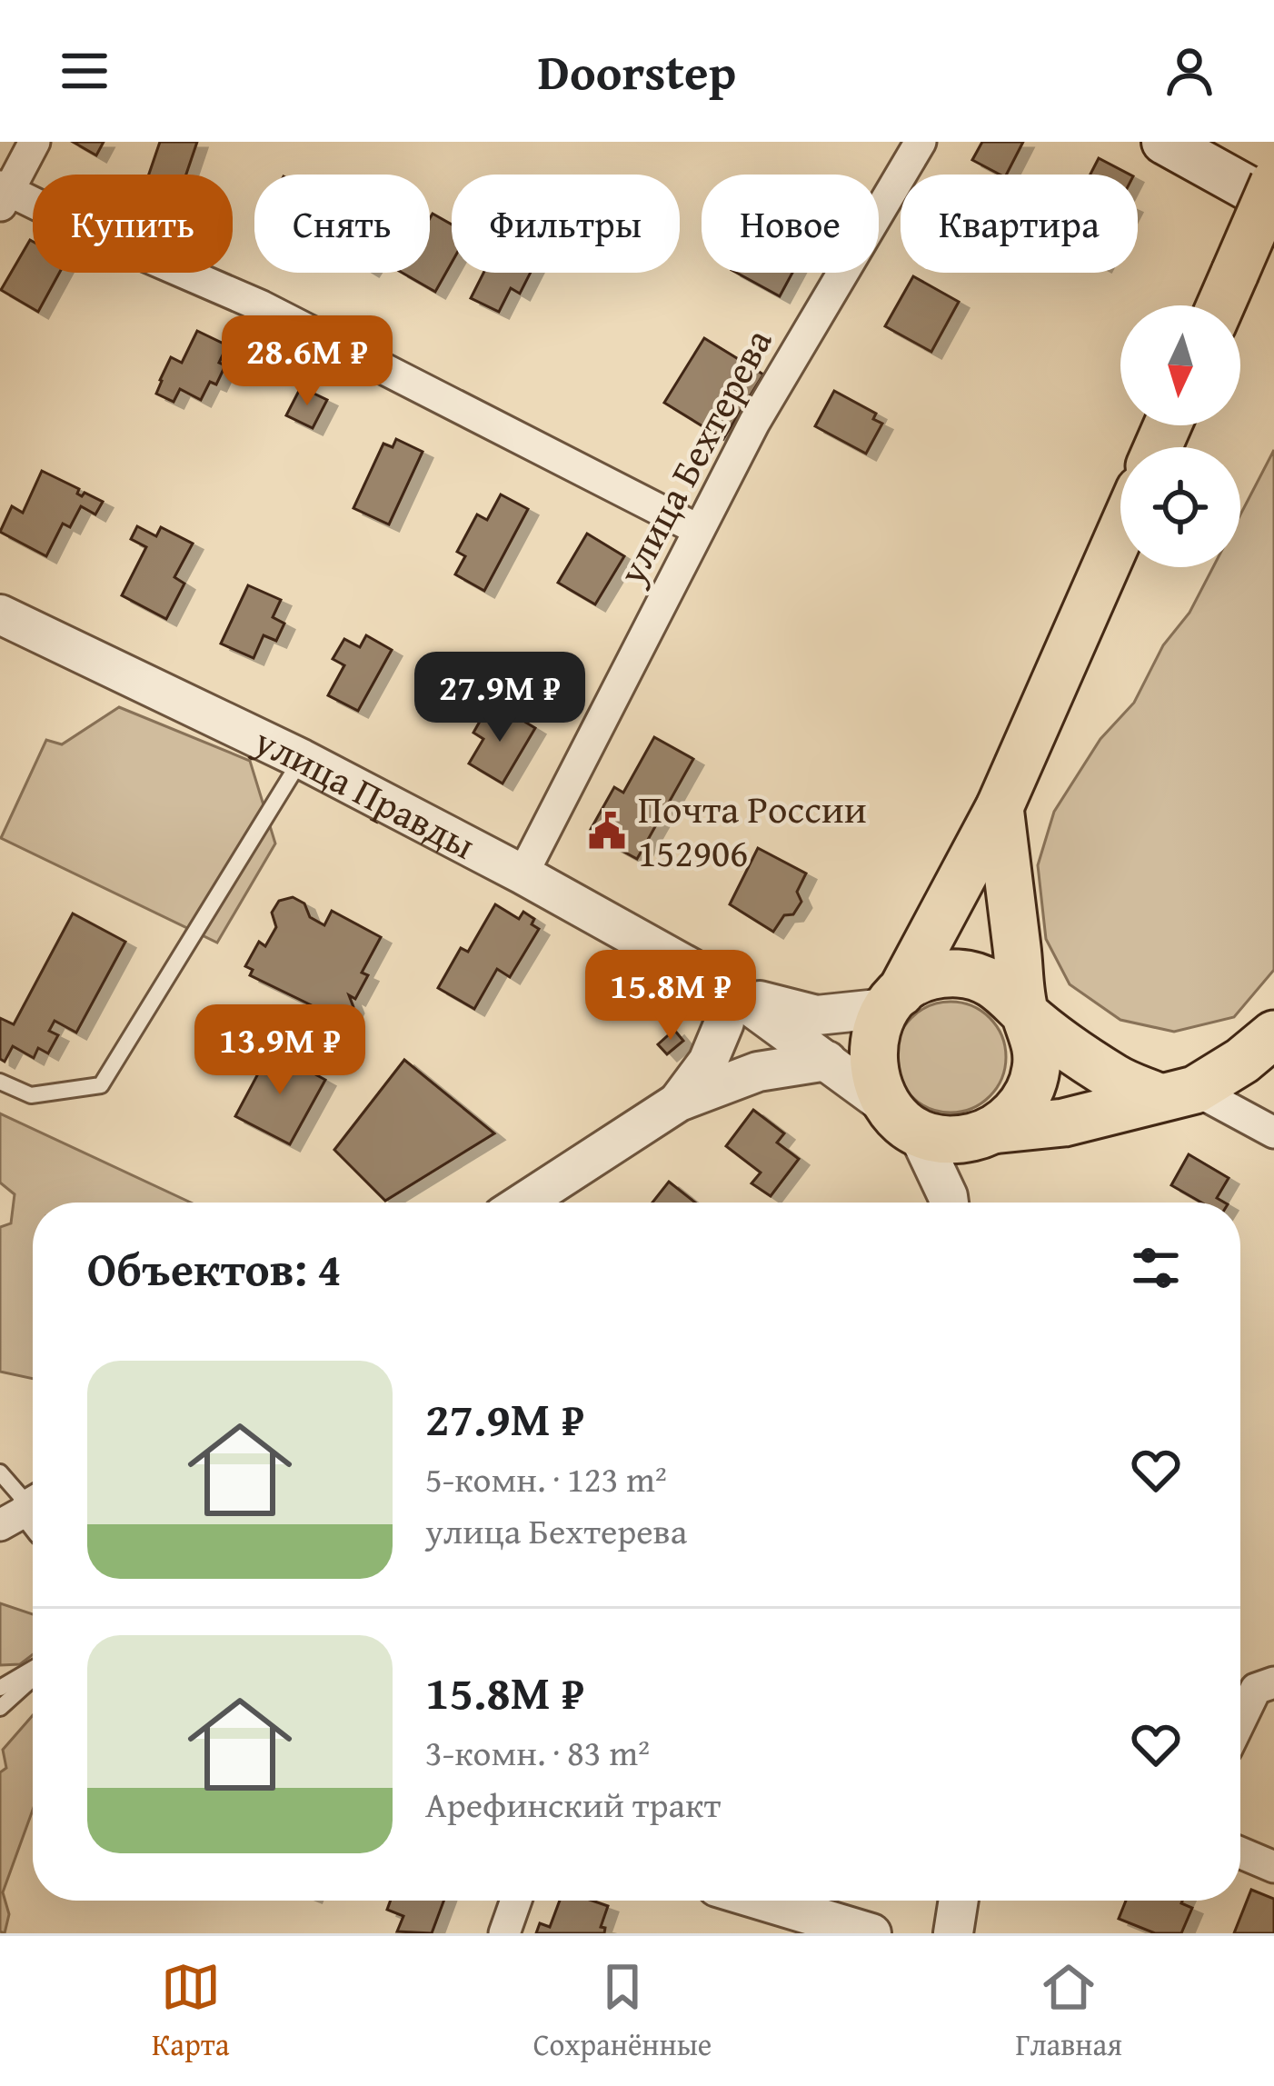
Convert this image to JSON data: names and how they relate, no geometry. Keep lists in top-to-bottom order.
{
  "streets": {
    "street": ["улица Бехтерева", "улица Правды"]
  },
  "crossings": [
    ["улица Бехтерева", "улица Правды"]
  ],
  "places": {
    "public building": ["Почта России 152906"]
  },
  "north": "bottom",
  "page": {
    "header": "Doorstep",
    "chip": [
      "Купить",
      "Снять",
      "Фильтры",
      "Новое",
      "Квартира"
    ],
    "price": [
      "28.6M ₽",
      "27.9M ₽",
      "15.8M ₽",
      "13.9M ₽"
    ],
    "heading": "Объектов: 4",
    "list": [
      {
        "name": "27.9M ₽",
        "note": "5-комн. · 123 m² · улица Бехтерева"
      },
      {
        "name": "15.8M ₽",
        "note": "3-комн. · 83 m² · Арефинский тракт"
      }
    ],
    "tabs": ["Карта", "Сохранённые", "Главная"]
  }
}
